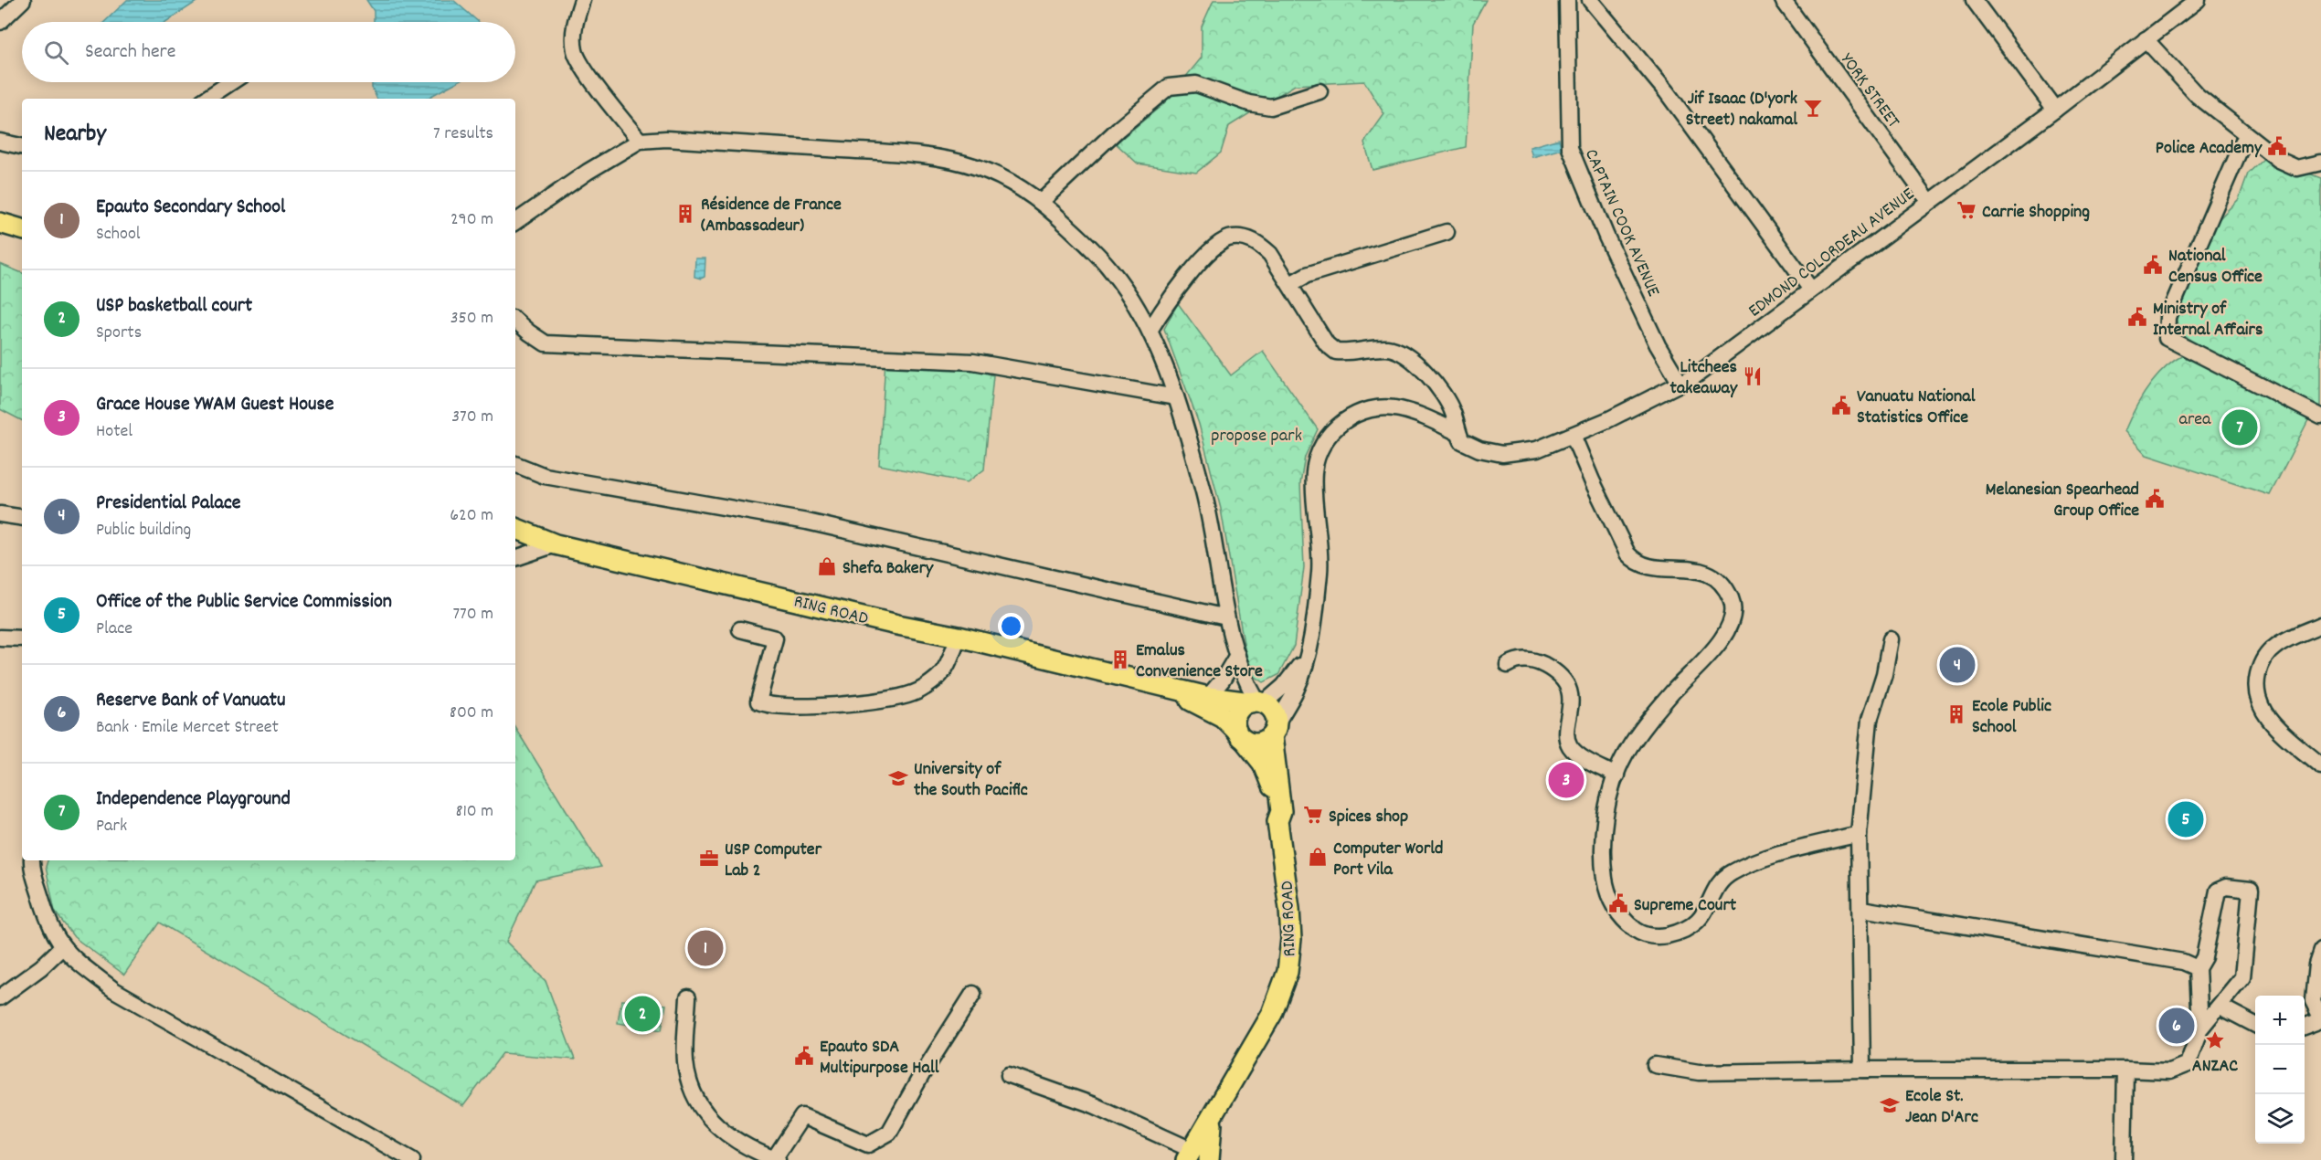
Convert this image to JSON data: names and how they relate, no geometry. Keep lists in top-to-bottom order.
{
  "streets": {
    "main road": ["RING ROAD"],
    "street": ["YORK STREET", "CAPTAIN COOK AVENUE", "EDMOND COLORDEAU AVENUE"]
  },
  "crossings": [
    ["YORK STREET", "EDMOND COLORDEAU AVENUE"],
    ["CAPTAIN COOK AVENUE", "EDMOND COLORDEAU AVENUE"],
    ["EDMOND COLORDEAU AVENUE", "RING ROAD"]
  ],
  "parks": ["area", "propose park"],
  "places": {
    "bar": ["Jif Isaac (D'york Street) nakamal"],
    "public building": [
      "Police Academy",
      "National Census Office",
      "Ministry of Internal Affairs",
      "Vanuatu National Statistics Office",
      "Melanesian Spearhead Group Office",
      "Supreme Court",
      "Epauto SDA Multipurpose Hall"
    ],
    "supermarket": ["Carrie Shopping", "Spices shop"],
    "building": ["Résidence de France (Ambassadeur)", "Emalus Convenience Store", "Ecole Public School"],
    "restaurant": ["Litchees takeaway"],
    "shop": ["Shefa Bakery", "Computer World Port Vila"],
    "school or university": ["University of the South Pacific", "Ecole St. Jean D'Arc"],
    "office": ["USP Computer Lab 2"],
    "place": ["ANZAC"]
  },
  "page": {
    "search": "Search here",
    "heading": ["Nearby", "7 results"],
    "list": [
      {
        "mark": "1",
        "name": "Epauto Secondary School",
        "note": "School",
        "value": "290 m"
      },
      {
        "mark": "2",
        "name": "USP basketball court",
        "note": "Sports",
        "value": "350 m"
      },
      {
        "mark": "3",
        "name": "Grace House YWAM Guest House",
        "note": "Hotel",
        "value": "370 m"
      },
      {
        "mark": "4",
        "name": "Presidential Palace",
        "note": "Public building",
        "value": "620 m"
      },
      {
        "mark": "5",
        "name": "Office of the Public Service Commission",
        "note": "Place",
        "value": "770 m"
      },
      {
        "mark": "6",
        "name": "Reserve Bank of Vanuatu",
        "note": "Bank · Emile Mercet Street",
        "value": "800 m"
      },
      {
        "mark": "7",
        "name": "Independence Playground",
        "note": "Park",
        "value": "810 m"
      }
    ],
    "pins": [
      "7",
      "4",
      "3",
      "5",
      "1",
      "2",
      "6"
    ],
    "map_buttons": ["+", "−"]
  }
}
